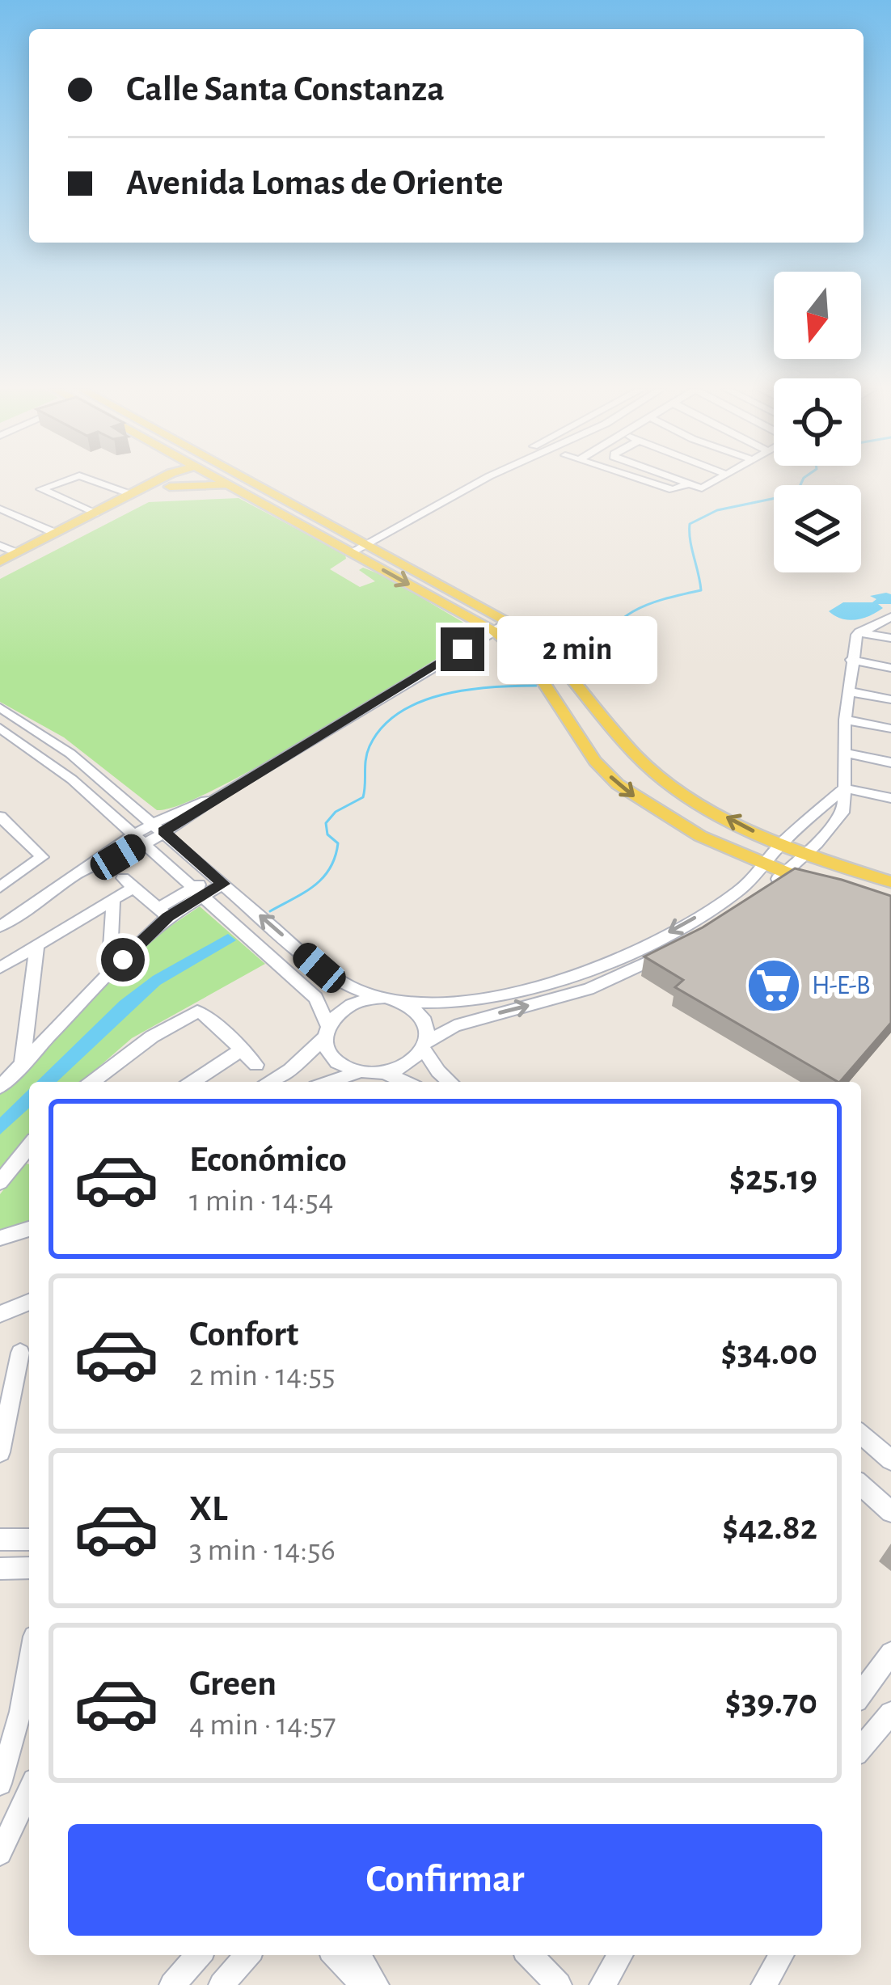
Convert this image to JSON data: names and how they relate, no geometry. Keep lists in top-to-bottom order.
{
  "places": {
    "supermarket": ["H-E-B"]
  },
  "north": "bottom",
  "page": {
    "banner": ["Calle Santa Constanza", "Avenida Lomas de Oriente"],
    "bubble": "2 min",
    "list": [
      {
        "name": "Económico",
        "note": "1 min · 14:54",
        "value": "$25.19"
      },
      {
        "name": "Confort",
        "note": "2 min · 14:55",
        "value": "$34.00"
      },
      {
        "name": "XL",
        "note": "3 min · 14:56",
        "value": "$42.82"
      },
      {
        "name": "Green",
        "note": "4 min · 14:57",
        "value": "$39.70"
      }
    ],
    "buttons": "Confirmar"
  }
}
